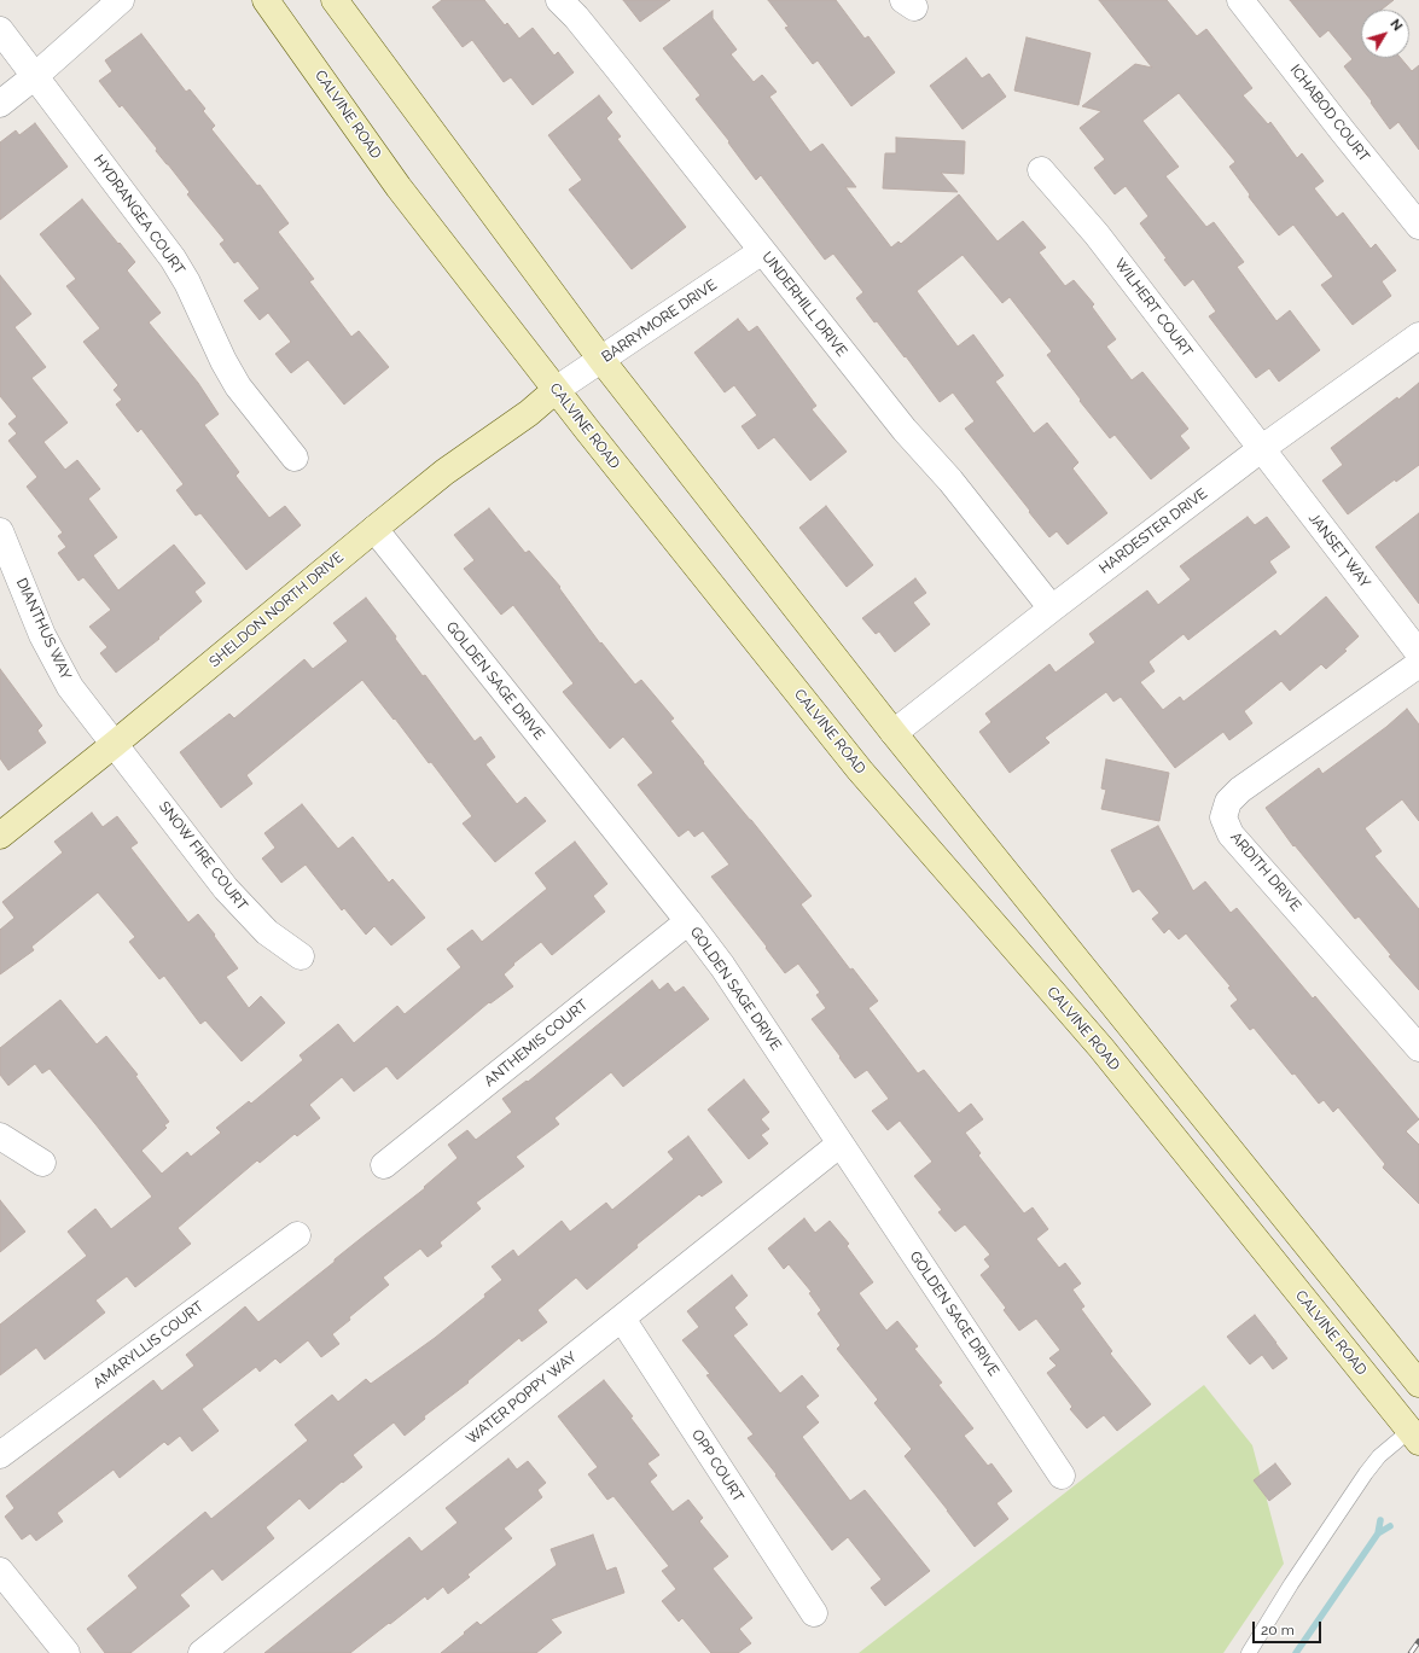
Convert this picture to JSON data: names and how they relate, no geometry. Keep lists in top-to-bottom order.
{
  "streets": {
    "main road": ["CALVINE ROAD", "SHELDON NORTH DRIVE"],
    "street": [
      "ICHABOD COURT",
      "HYDRANGEA COURT",
      "UNDERHILL DRIVE",
      "WILHERT COURT",
      "BARRYMORE DRIVE",
      "HARDESTER DRIVE",
      "JANSET WAY",
      "DIANTHUS WAY",
      "GOLDEN SAGE DRIVE",
      "SNOW FIRE COURT",
      "ARDITH DRIVE",
      "ANTHEMIS COURT",
      "AMARYLLIS COURT",
      "WATER POPPY WAY",
      "OPP COURT"
    ]
  },
  "crossings": [
    ["CALVINE ROAD", "BARRYMORE DRIVE"],
    ["CALVINE ROAD", "SHELDON NORTH DRIVE"],
    ["UNDERHILL DRIVE", "BARRYMORE DRIVE"],
    ["UNDERHILL DRIVE", "HARDESTER DRIVE"],
    ["WILHERT COURT", "HARDESTER DRIVE"],
    ["WILHERT COURT", "JANSET WAY"],
    ["BARRYMORE DRIVE", "SHELDON NORTH DRIVE"],
    ["HARDESTER DRIVE", "JANSET WAY"],
    ["SHELDON NORTH DRIVE", "DIANTHUS WAY"],
    ["SHELDON NORTH DRIVE", "GOLDEN SAGE DRIVE"],
    ["SHELDON NORTH DRIVE", "SNOW FIRE COURT"],
    ["DIANTHUS WAY", "SNOW FIRE COURT"],
    ["GOLDEN SAGE DRIVE", "ANTHEMIS COURT"],
    ["GOLDEN SAGE DRIVE", "WATER POPPY WAY"],
    ["WATER POPPY WAY", "OPP COURT"]
  ],
  "scale_bar": "20 m",
  "north": "top right"
}
